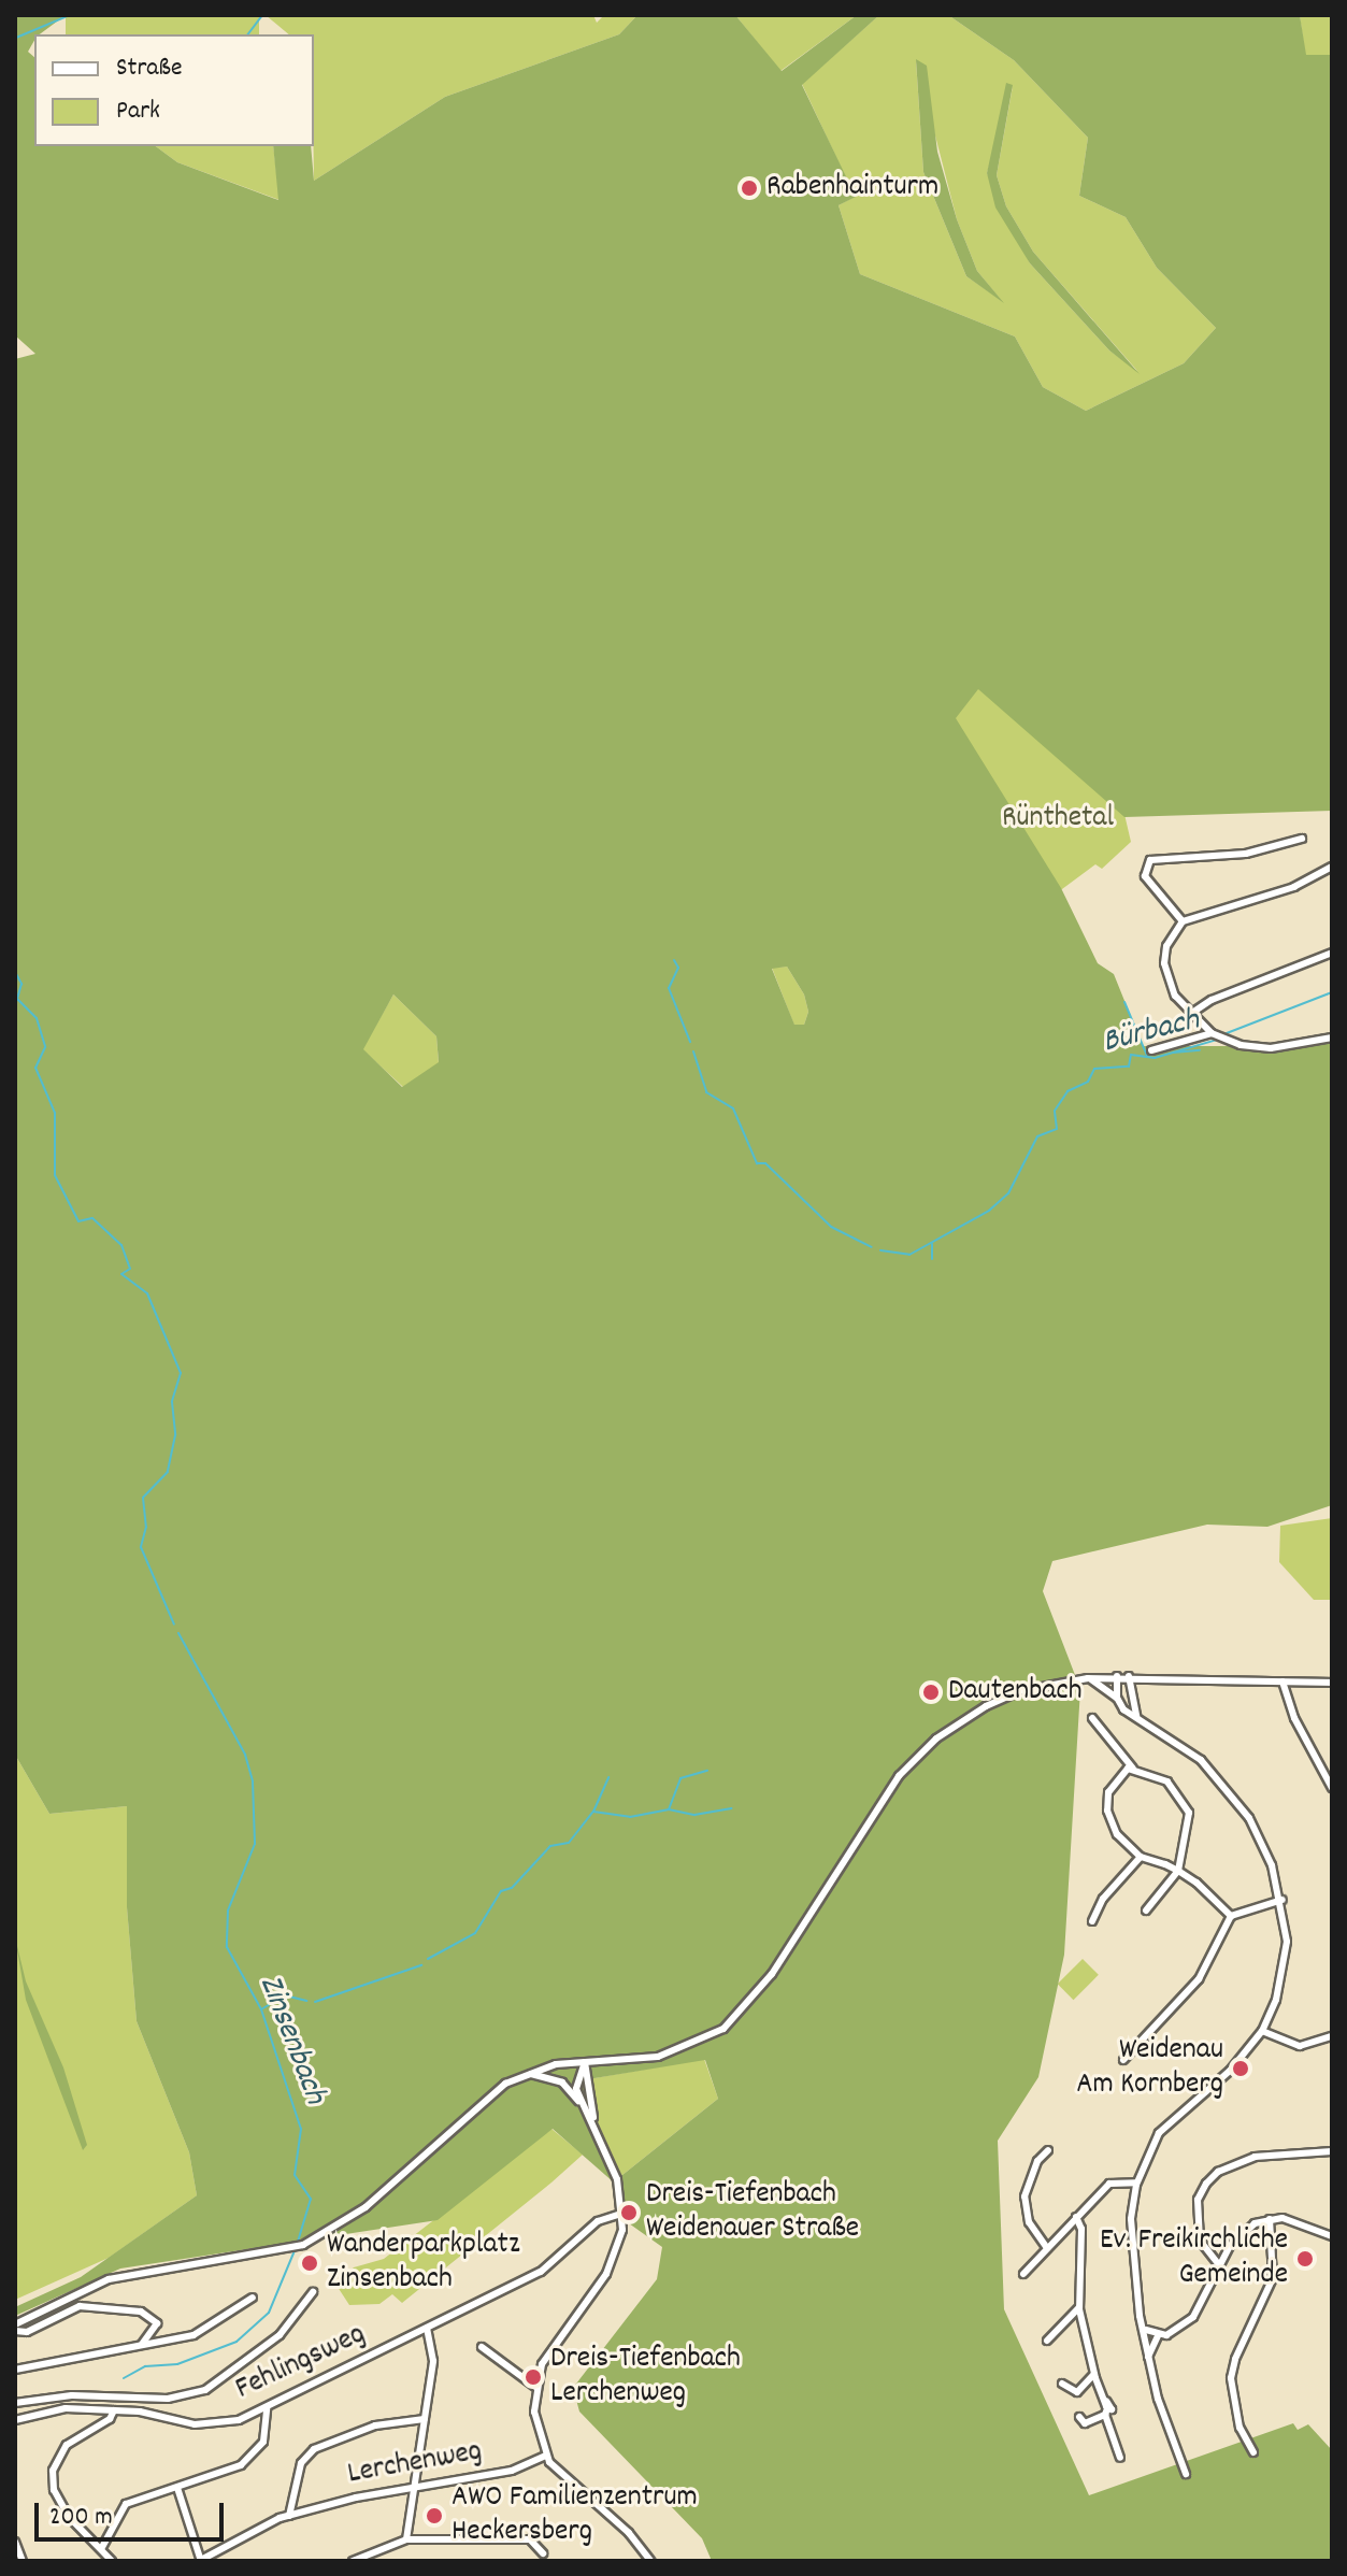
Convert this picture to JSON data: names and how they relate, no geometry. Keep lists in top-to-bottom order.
{
  "streets": {
    "street": ["Fehlingsweg", "Lerchenweg"]
  },
  "water": ["Bürbach", "Zinsenbach"],
  "parks": ["Rünthetal"],
  "places": [
    "Rabenhainturm",
    "Dautenbach",
    "Weidenau Am Kornberg",
    "Dreis-Tiefenbach Weidenauer Straße",
    "Ev. Freikirchliche Gemeinde",
    "Wanderparkplatz Zinsenbach",
    "Dreis-Tiefenbach Lerchenweg",
    "AWO Familienzentrum Heckersberg"
  ],
  "legend": ["Straße", "Park"],
  "scale_bar": "200 m"
}
